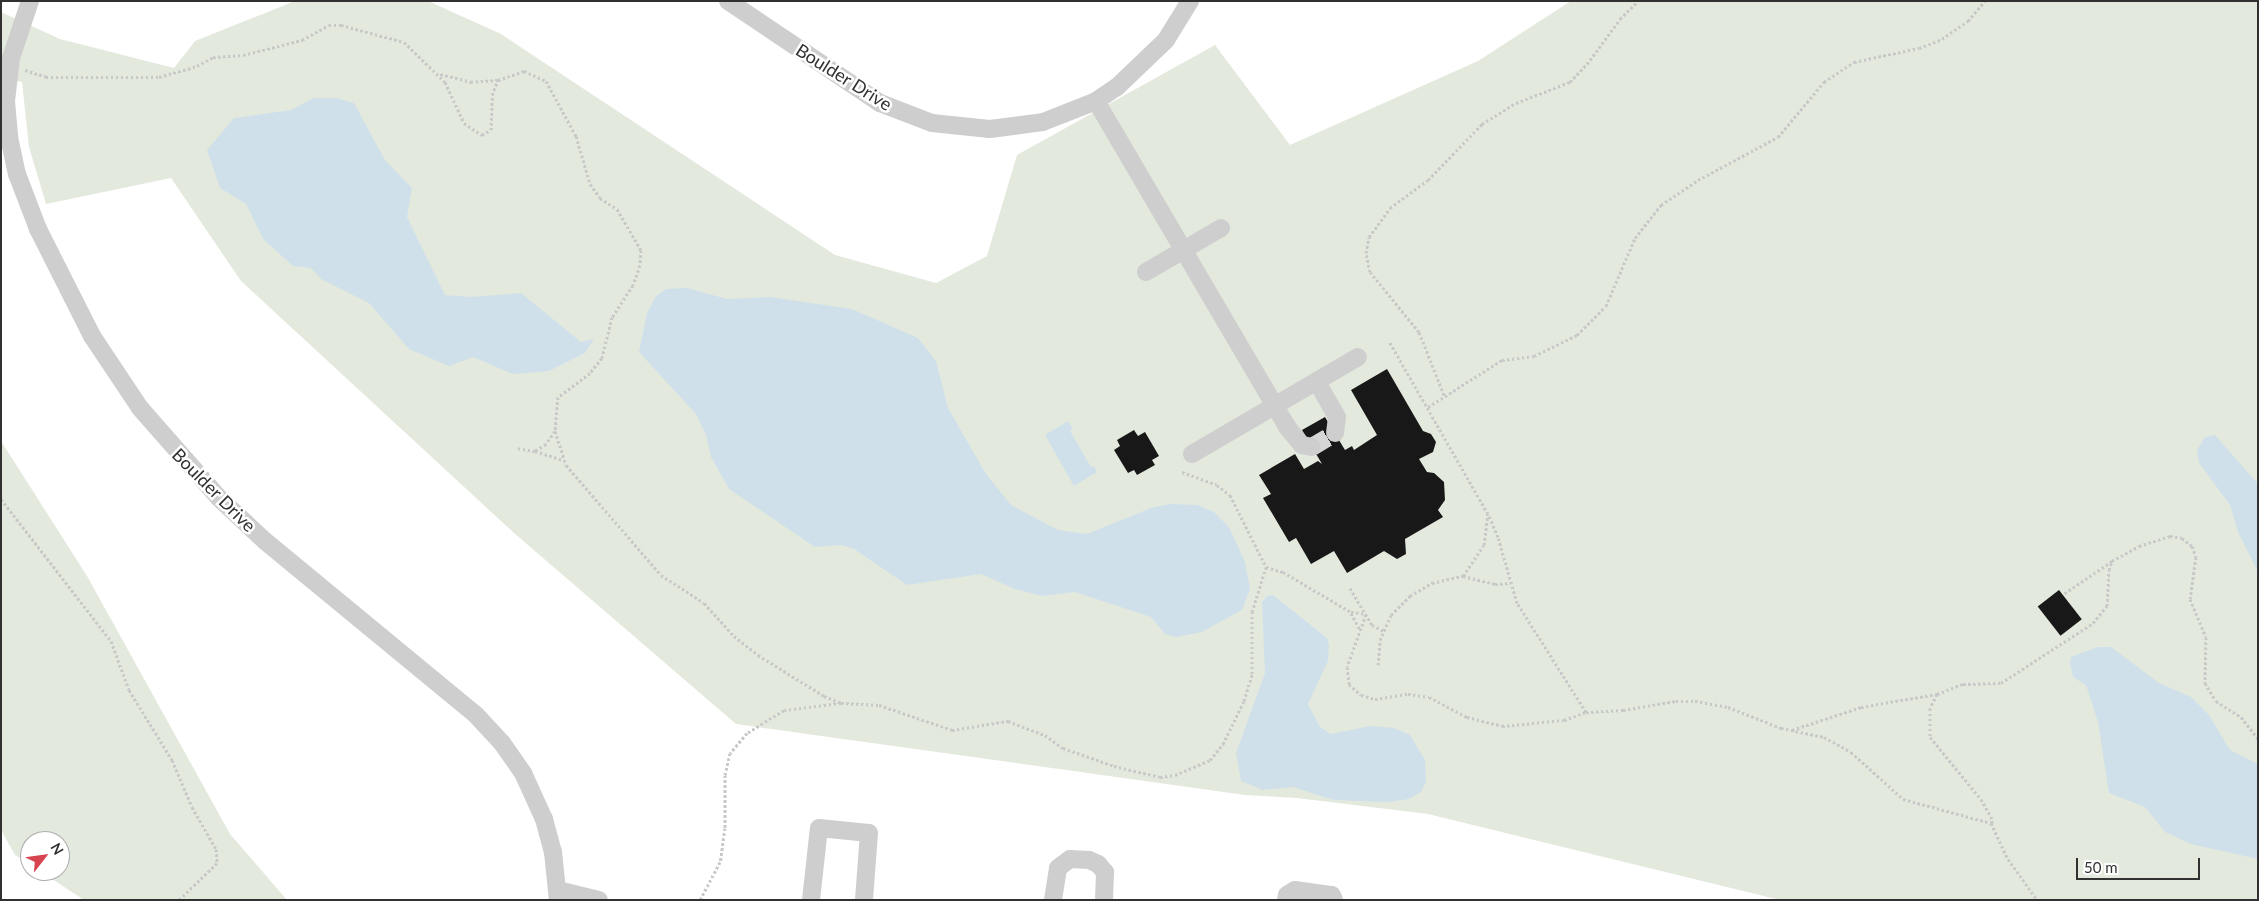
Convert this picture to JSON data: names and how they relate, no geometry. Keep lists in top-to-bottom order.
{
  "streets": {
    "street": ["Boulder Drive"]
  },
  "scale_bar": "50 m",
  "north": "top right"
}
